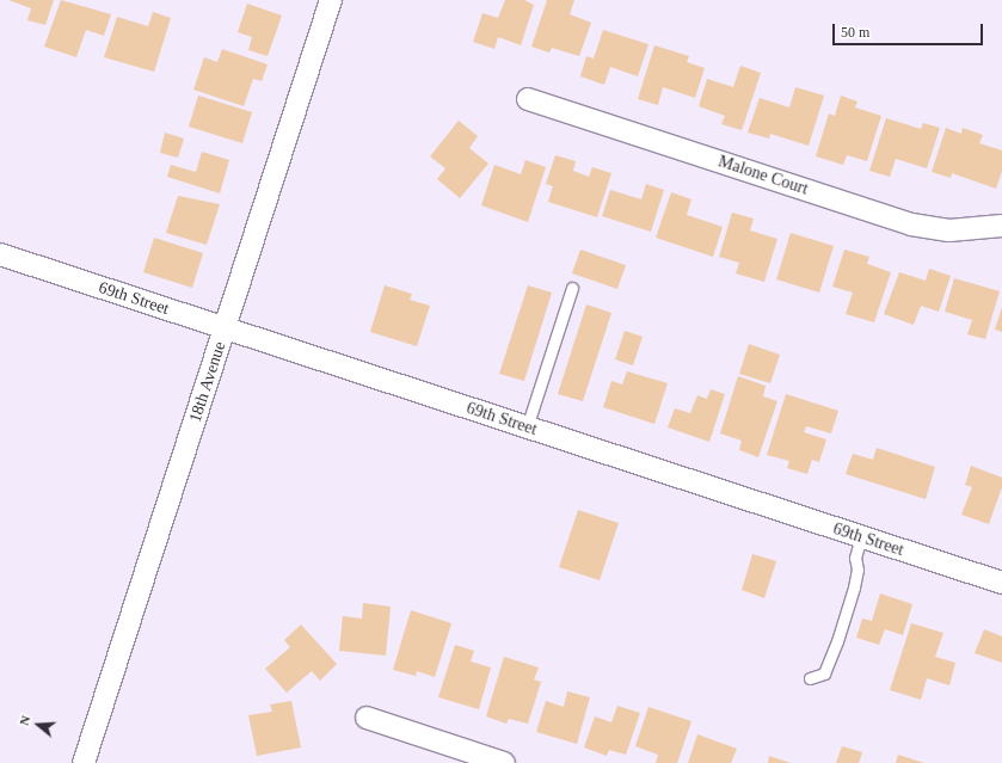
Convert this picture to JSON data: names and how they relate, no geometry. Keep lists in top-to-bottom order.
{
  "streets": {
    "street": ["Malone Court", "69th Street", "18th Avenue"]
  },
  "crossings": [
    ["69th Street", "18th Avenue"]
  ],
  "scale_bar": "50 m",
  "north": "left"
}
